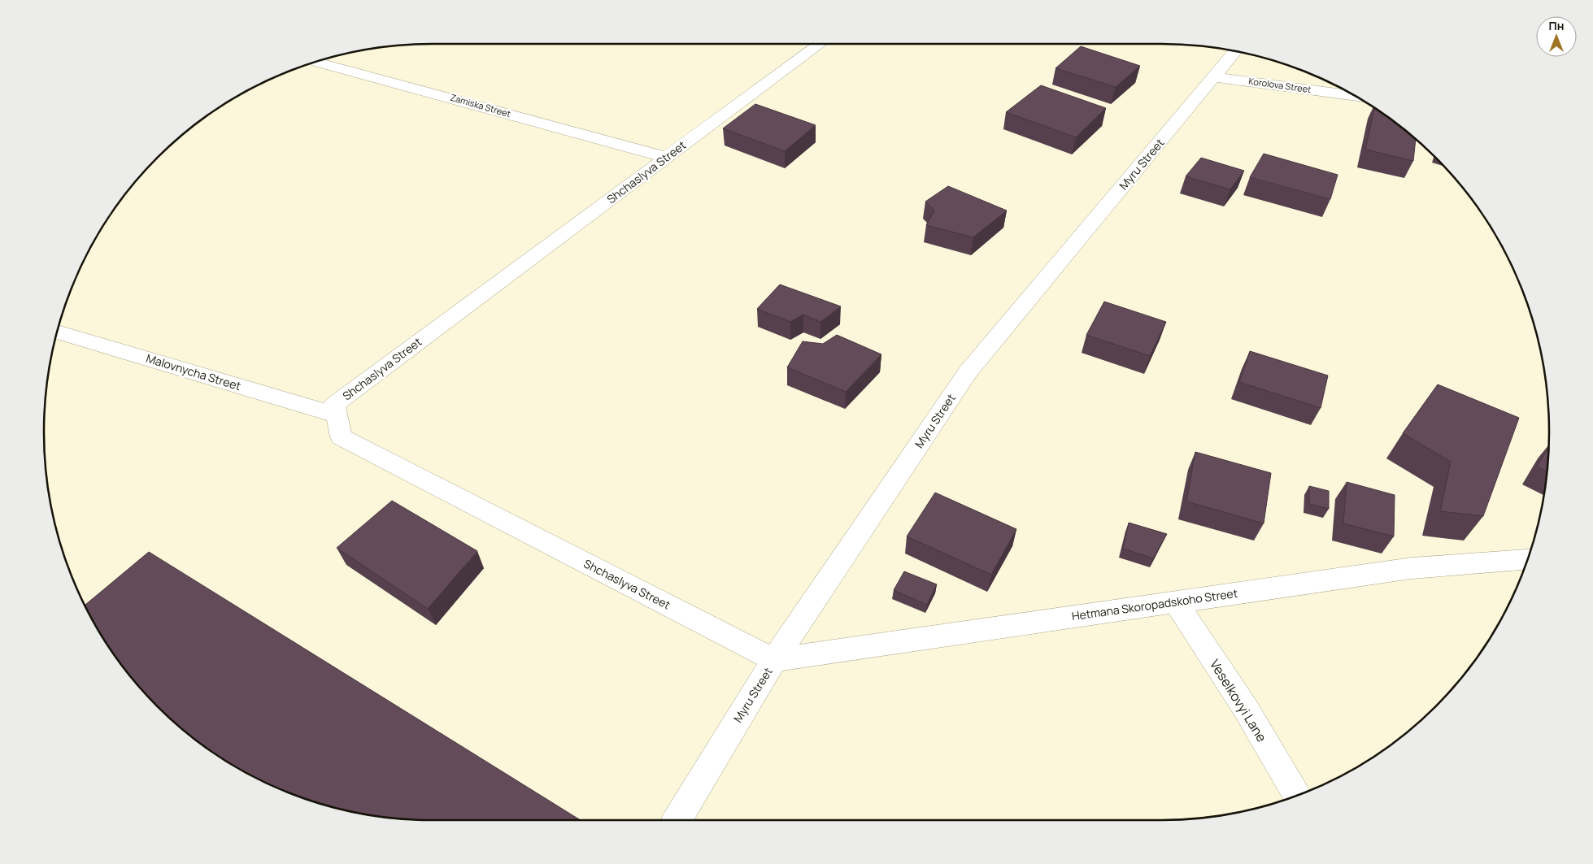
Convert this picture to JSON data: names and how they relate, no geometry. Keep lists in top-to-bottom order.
{
  "streets": {
    "street": [
      "Korolova Street",
      "Zamiska Street",
      "Myru Street",
      "Shchaslyva Street",
      "Malovnycha Street",
      "Hetmana Skoropadskoho Street",
      "Veselkovyi Lane"
    ]
  },
  "crossings": [
    ["Korolova Street", "Myru Street"],
    ["Myru Street", "Shchaslyva Street"],
    ["Myru Street", "Hetmana Skoropadskoho Street"],
    ["Shchaslyva Street", "Malovnycha Street"],
    ["Shchaslyva Street", "Hetmana Skoropadskoho Street"],
    ["Hetmana Skoropadskoho Street", "Veselkovyi Lane"]
  ],
  "north": "top"
}
